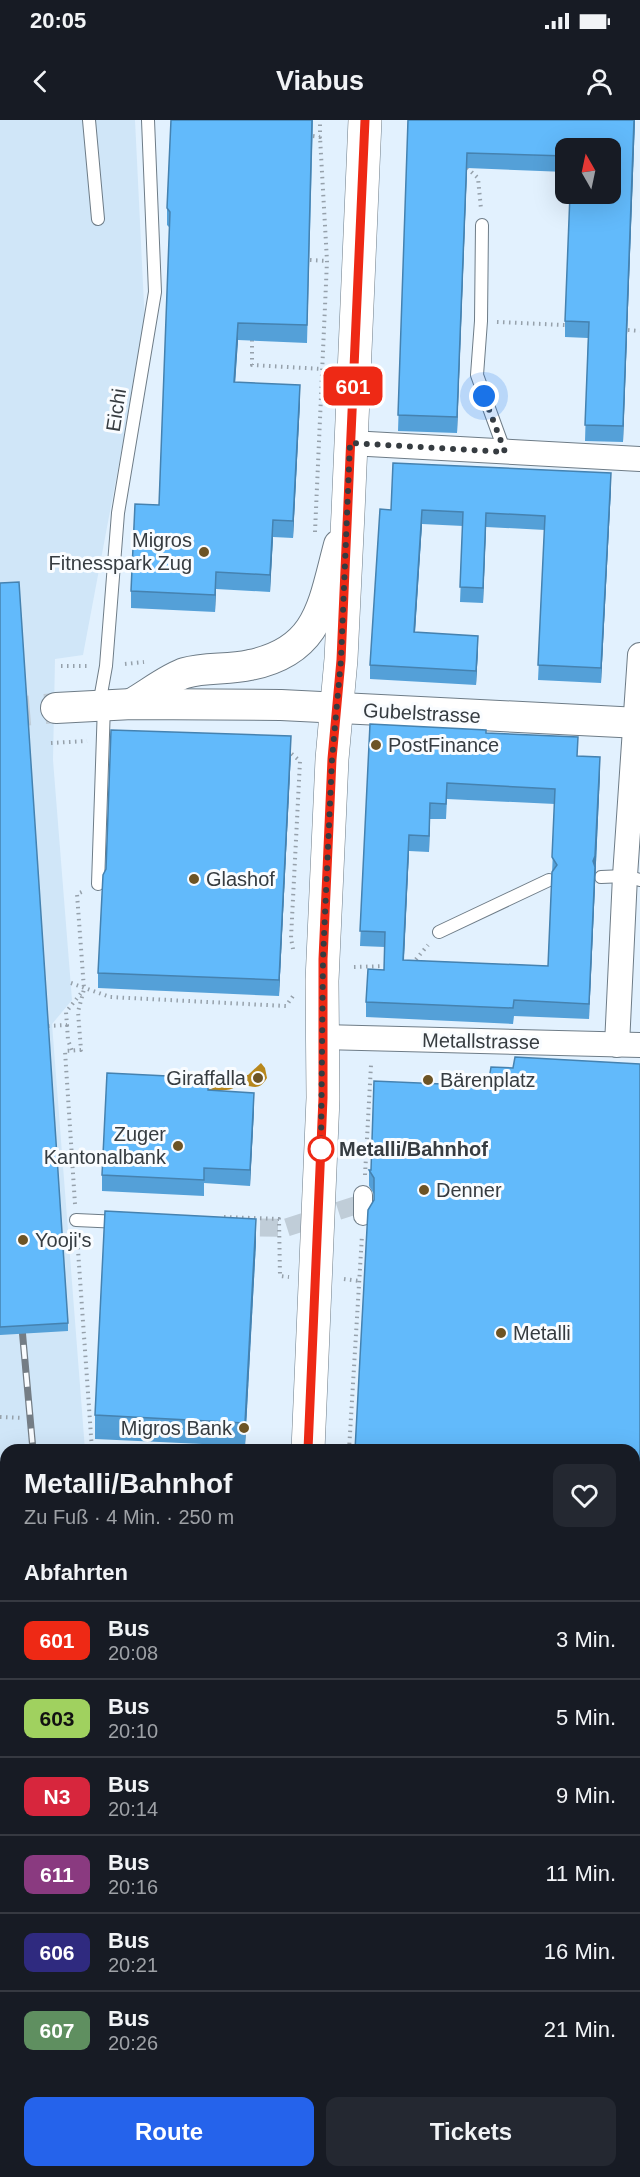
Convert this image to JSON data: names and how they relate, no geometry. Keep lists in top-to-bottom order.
{
  "streets": {
    "street": ["Gubelstrasse", "Metallstrasse"],
    "lane": ["Eichi"]
  },
  "crossings": [
    ["Eichi", "Gubelstrasse"]
  ],
  "places": [
    "Migros Fitnesspark Zug",
    "PostFinance",
    "Glashof",
    "Giraffalla",
    "Bärenplatz",
    "Zuger Kantonalbank",
    "Metalli/Bahnhof",
    "Denner",
    "Yooji's",
    "Metalli",
    "Migros Bank"
  ],
  "lines": ["bus line 601"],
  "north": "top",
  "page": {
    "status": "20:05",
    "header": "Viabus",
    "on_map": "601",
    "heading": [
      ["Metalli/Bahnhof", "Zu Fuß · 4 Min. · 250 m"],
      "Abfahrten"
    ],
    "list": [
      {
        "mark": "601",
        "name": "Bus",
        "note": "20:08",
        "value": "3 Min."
      },
      {
        "mark": "603",
        "name": "Bus",
        "note": "20:10",
        "value": "5 Min."
      },
      {
        "mark": "N3",
        "name": "Bus",
        "note": "20:14",
        "value": "9 Min."
      },
      {
        "mark": "611",
        "name": "Bus",
        "note": "20:16",
        "value": "11 Min."
      },
      {
        "mark": "606",
        "name": "Bus",
        "note": "20:21",
        "value": "16 Min."
      },
      {
        "mark": "607",
        "name": "Bus",
        "note": "20:26",
        "value": "21 Min."
      }
    ],
    "buttons": ["Route", "Tickets"]
  }
}
